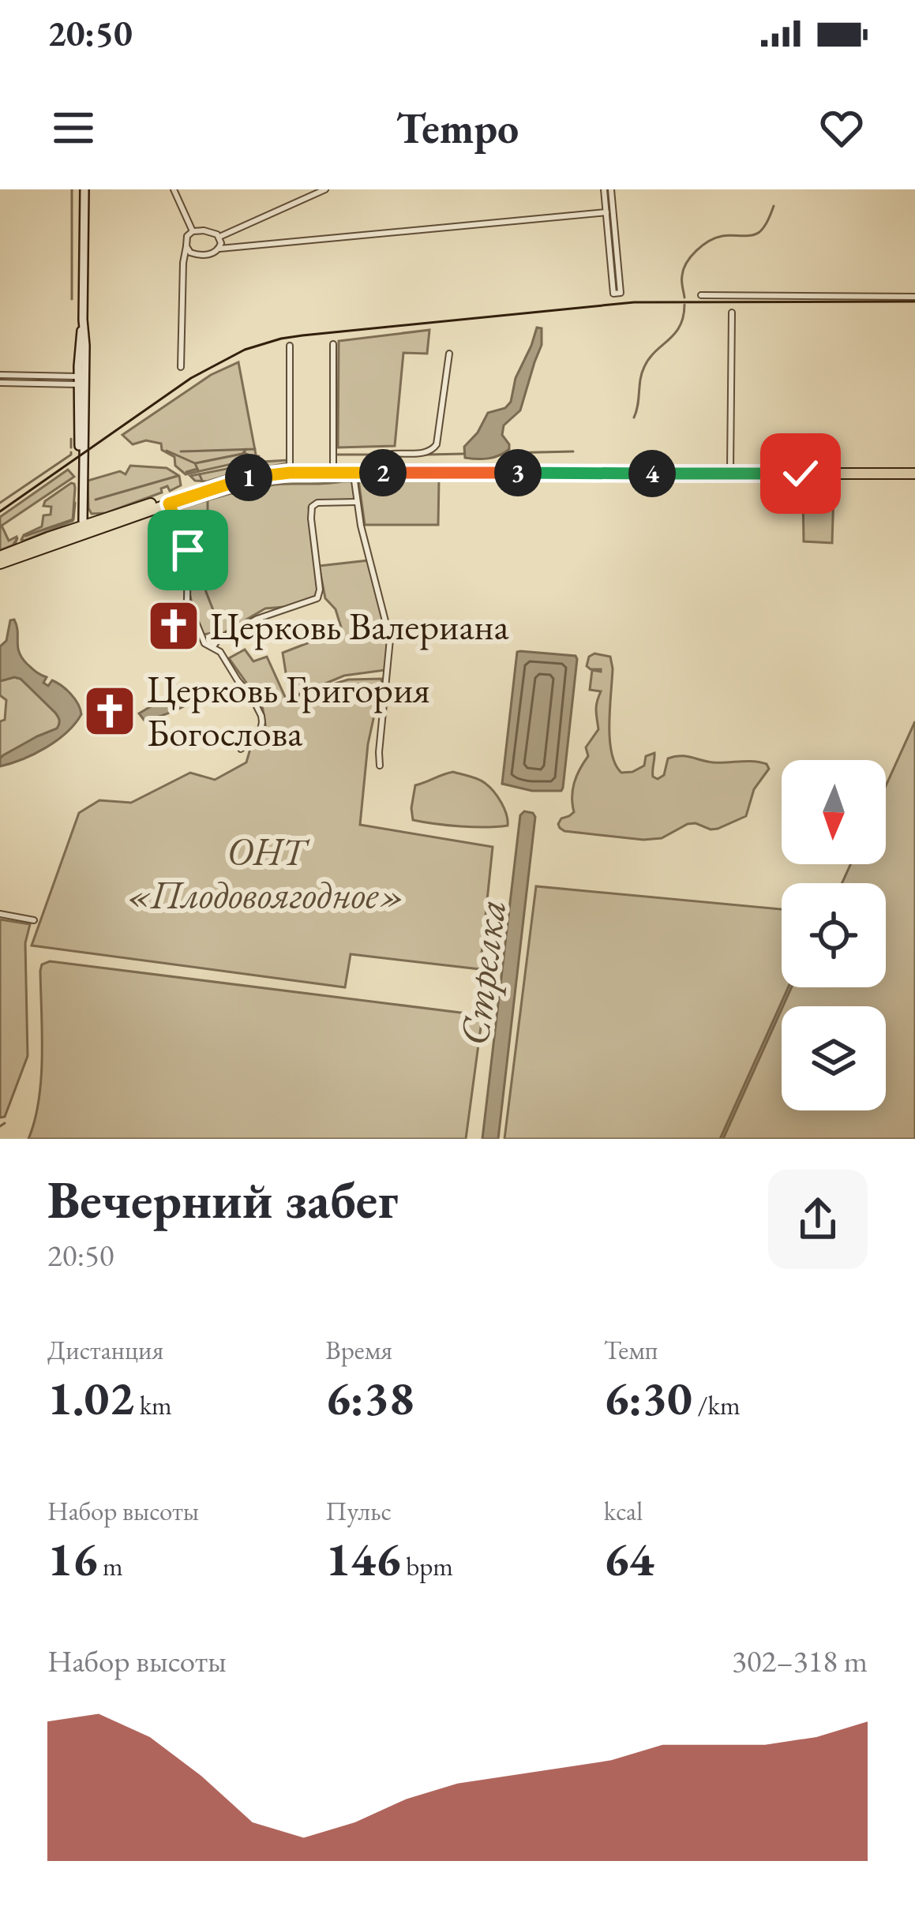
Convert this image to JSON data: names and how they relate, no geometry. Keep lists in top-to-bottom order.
{
  "water": ["Стрелка"],
  "parks": ["ОНТ «Плодовоягодное»"],
  "places": {
    "church": ["Церковь Валериана", "Церковь Григория Богослова"]
  },
  "north": "bottom",
  "page": {
    "status": "20:50",
    "header": "Tempo",
    "pins": [
      "2",
      "3",
      "4",
      "1"
    ],
    "heading": ["Вечерний забег", "20:50"],
    "stats": [
      ["Дистанция", "1.02 km"],
      ["Время", "6:38"],
      ["Темп", "6:30 /km"],
      ["Набор высоты", "16 m"],
      ["Пульс", "146 bpm"],
      ["kcal", "64"]
    ],
    "chart": ["Набор высоты", "302–318 m"]
  }
}
